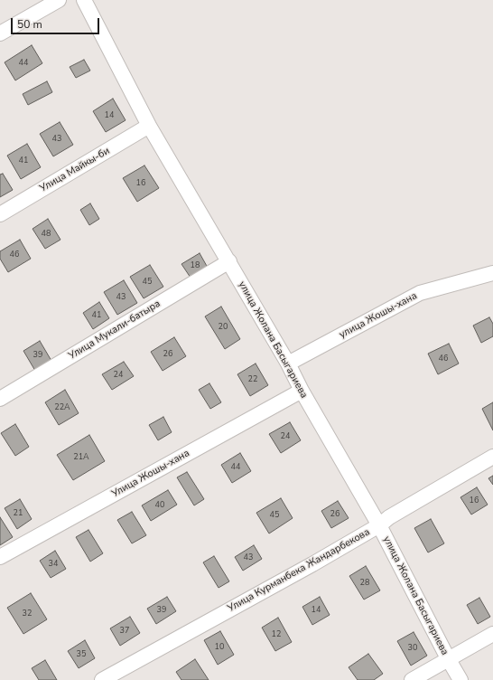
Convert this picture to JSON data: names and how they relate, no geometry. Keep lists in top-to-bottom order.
{
  "streets": {
    "street": [
      "Улица Майкы-би",
      "улица Жошы-хана",
      "Улица Мукали-батыра",
      "улица Жолана Басыгариева",
      "Улица Жошы-хана",
      "Улица Курманбека Жандарбекова"
    ]
  },
  "crossings": [
    ["Улица Майкы-би", "улица Жолана Басыгариева"],
    ["улица Жошы-хана", "улица Жолана Басыгариева"],
    ["Улица Мукали-батыра", "улица Жолана Басыгариева"],
    ["улица Жолана Басыгариева", "Улица Жошы-хана"],
    ["улица Жолана Басыгариева", "Улица Курманбека Жандарбекова"]
  ],
  "house_numbers": [
    "44",
    "14",
    "43",
    "41",
    "16",
    "48",
    "46",
    "18",
    "45",
    "43",
    "41",
    "20",
    "26",
    "39",
    "46",
    "24",
    "22",
    "22А",
    "24",
    "21А",
    "44",
    "16",
    "40",
    "21",
    "26",
    "45",
    "43",
    "34",
    "28",
    "39",
    "14",
    "32",
    "37",
    "12",
    "10",
    "30",
    "35"
  ],
  "scale_bar": "50 m"
}
